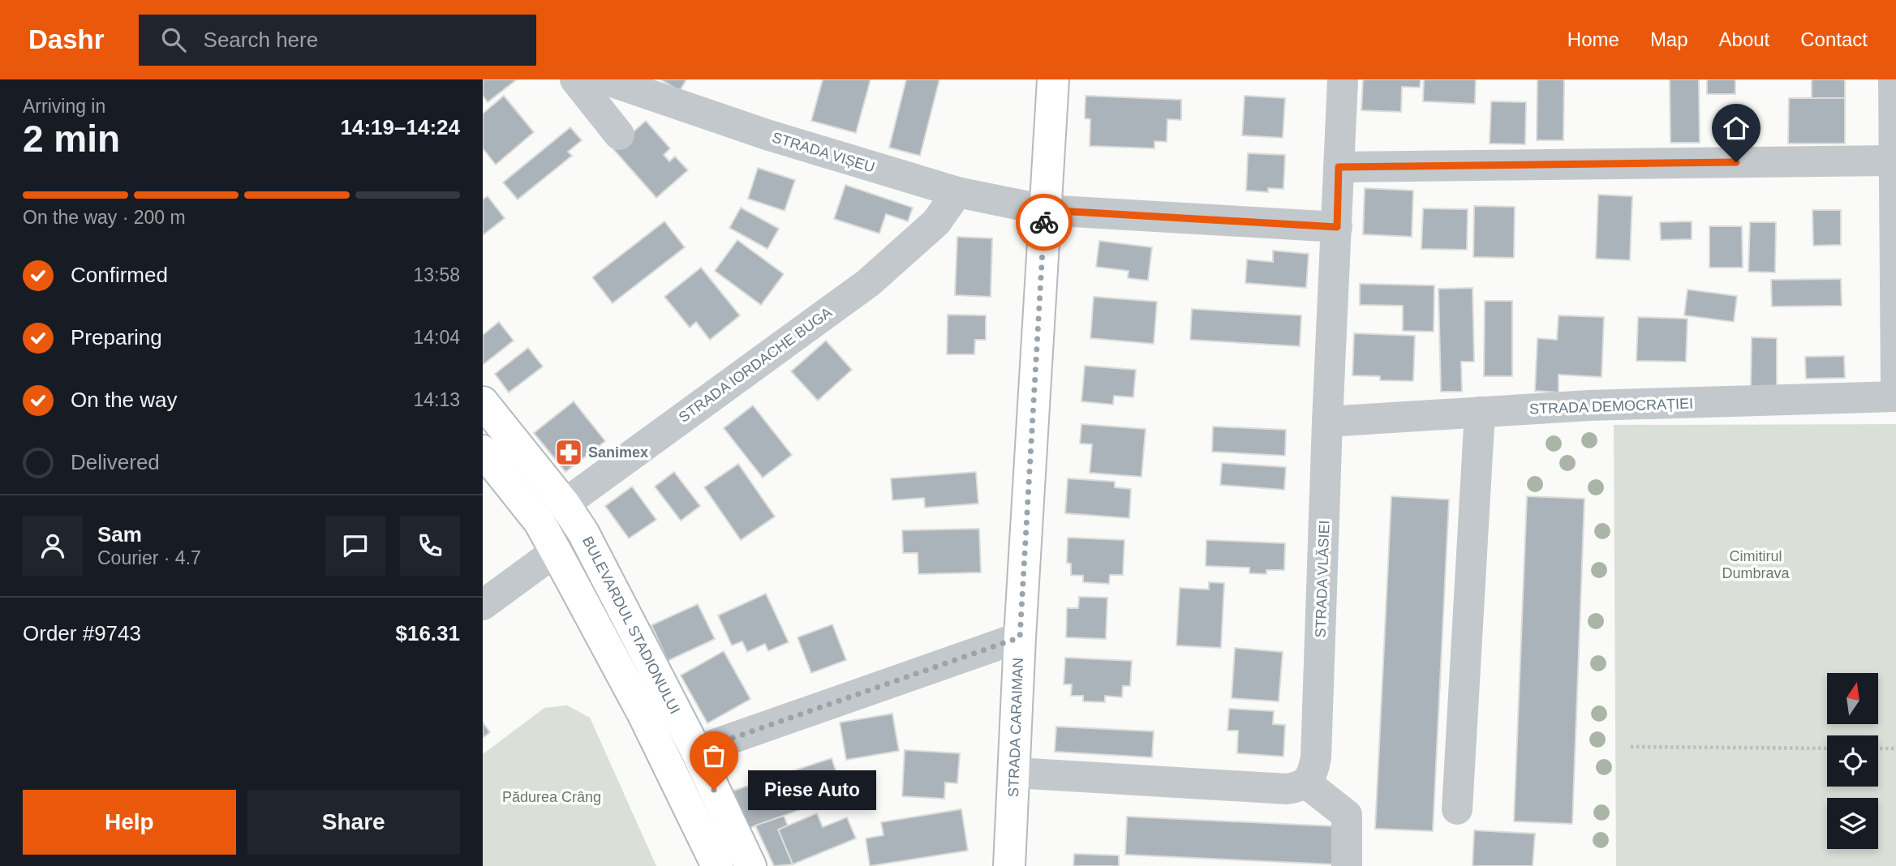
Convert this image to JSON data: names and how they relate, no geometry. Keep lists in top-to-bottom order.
{
  "streets": {
    "main road": ["BULEVARDUL STADIONULUI", "STRADA CARAIMAN"],
    "street": [
      "STRADA VIȘEU",
      "STRADA IORDACHE BUGA",
      "STRADA DEMOCRAȚIEI",
      "STRADA VLĂSIEI"
    ]
  },
  "crossings": [
    ["STRADA VIȘEU", "STRADA IORDACHE BUGA"],
    ["STRADA VIȘEU", "STRADA VLĂSIEI"],
    ["STRADA VIȘEU", "STRADA CARAIMAN"],
    ["STRADA IORDACHE BUGA", "BULEVARDUL STADIONULUI"],
    ["STRADA DEMOCRAȚIEI", "STRADA VLĂSIEI"]
  ],
  "parks": ["Cimitirul Dumbrava", "Pădurea Crâng"],
  "places": {
    "pharmacy": ["Sanimex"],
    "other": ["Piese Auto"]
  },
  "north": "top",
  "page": {
    "header": "Dashr",
    "search": "Search here",
    "nav": [
      "Home",
      "Map",
      "About",
      "Contact"
    ],
    "heading": ["2 min", "Arriving in", "14:19–14:24"],
    "panel": [
      "Sam",
      "Courier · 4.7",
      "Order #9743",
      "$16.31"
    ],
    "bar": "On the way · 200 m",
    "list": [
      ["Confirmed", "13:58"],
      ["Preparing", "14:04"],
      ["On the way", "14:13"],
      "Delivered"
    ],
    "bubble": "Piese Auto",
    "buttons": ["Help", "Share"]
  }
}
